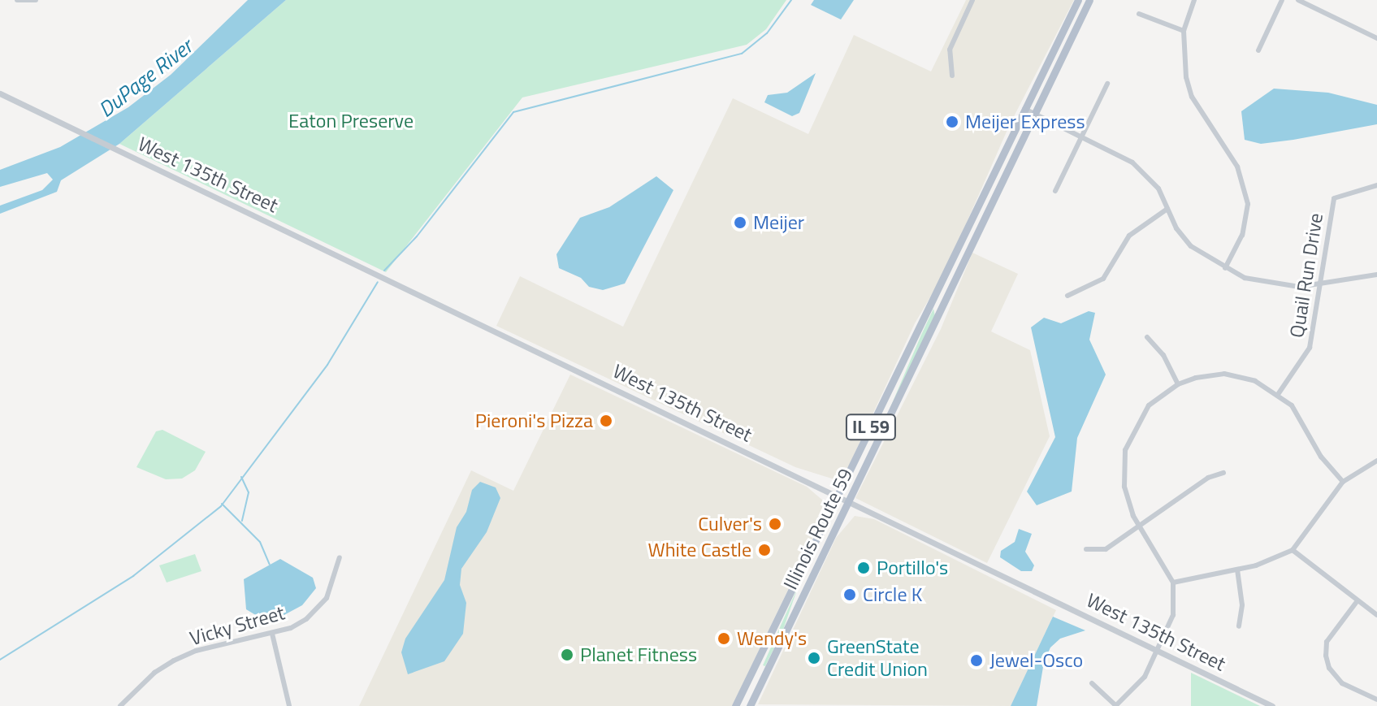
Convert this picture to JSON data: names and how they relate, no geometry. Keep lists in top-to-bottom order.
{
  "streets": {
    "main road": ["IL 59", "Illinois Route 59"],
    "street": ["West 135th Street", "Quail Run Drive", "Vicky Street"]
  },
  "crossings": [
    ["West 135th Street", "Illinois Route 59"],
    ["IL 59", "Illinois Route 59"]
  ],
  "water": ["DuPage River"],
  "parks": ["Eaton Preserve"],
  "places": [
    "Meijer Express",
    "Meijer",
    "Pieroni's Pizza",
    "Culver's",
    "White Castle",
    "Portillo's",
    "Circle K",
    "Wendy's",
    "Planet Fitness",
    "GreenState Credit Union",
    "Jewel-Osco"
  ]
}
